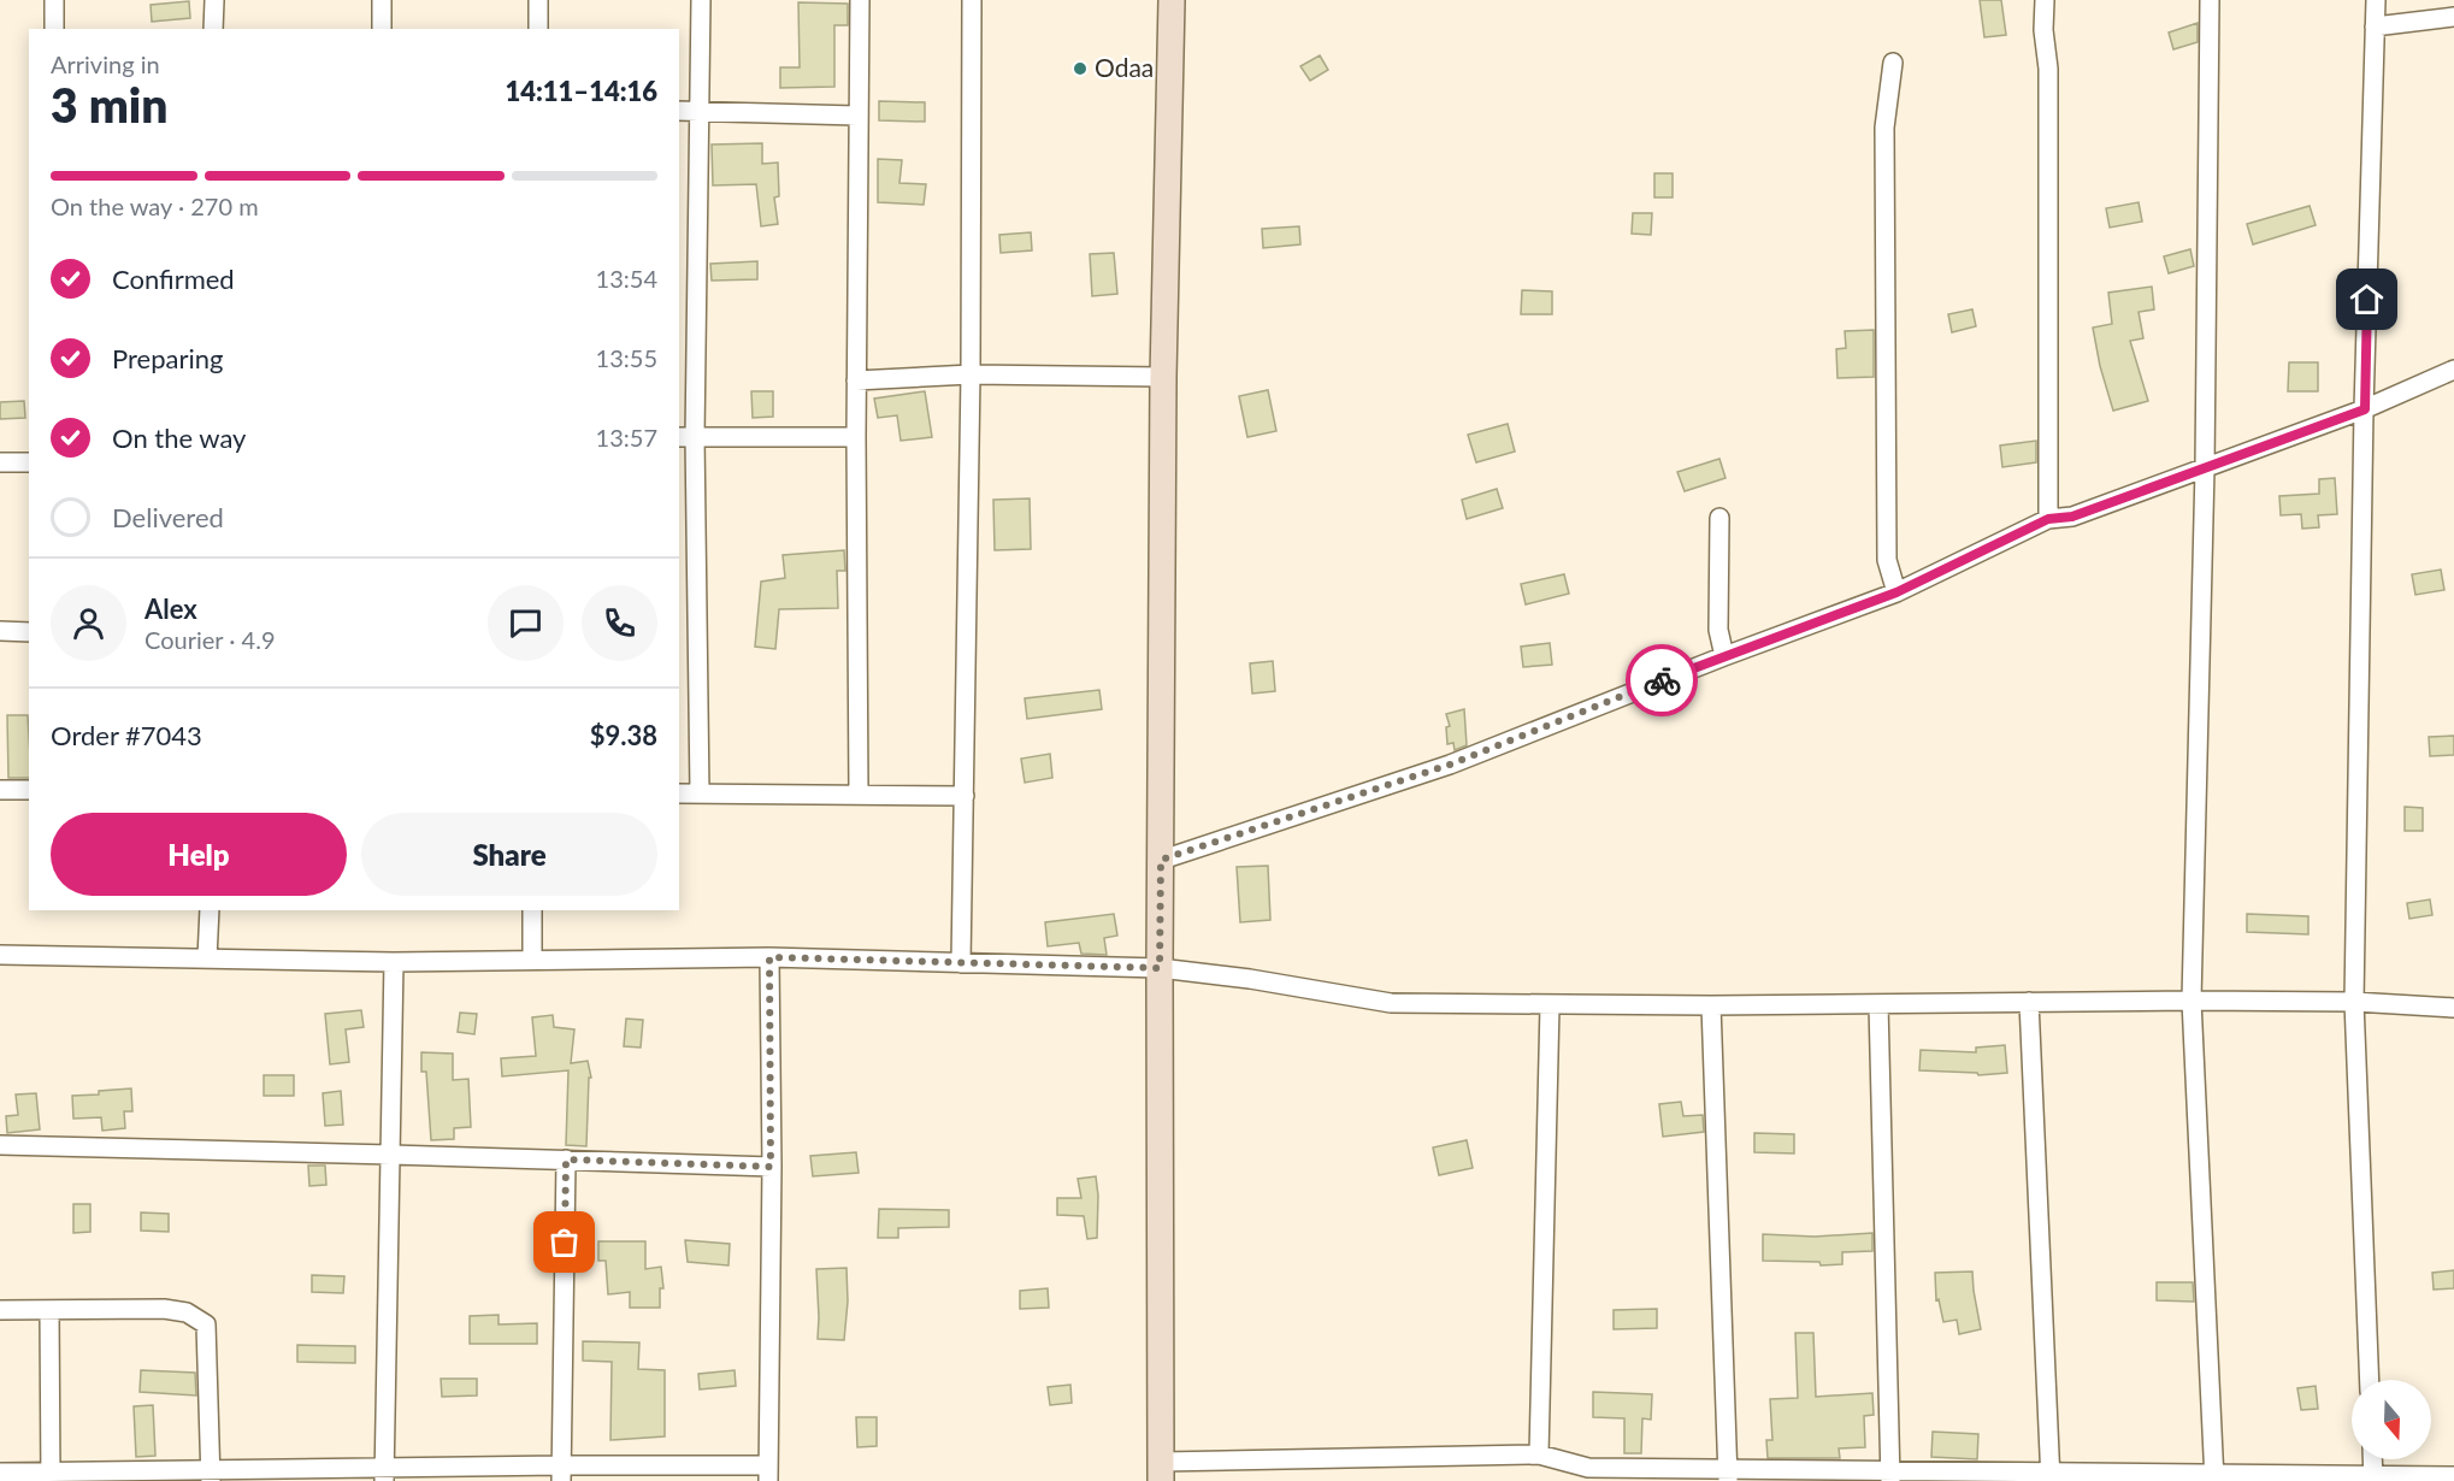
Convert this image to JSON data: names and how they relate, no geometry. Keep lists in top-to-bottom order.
{
  "places": ["Odaa"],
  "north": "bottom",
  "page": {
    "heading": ["3 min", "Arriving in", "14:11–14:16"],
    "panel": [
      "Alex",
      "Courier · 4.9",
      "Order #7043",
      "$9.38"
    ],
    "bar": "On the way · 270 m",
    "list": [
      ["Confirmed", "13:54"],
      ["Preparing", "13:55"],
      ["On the way", "13:57"],
      "Delivered"
    ],
    "buttons": ["Help", "Share"]
  }
}
